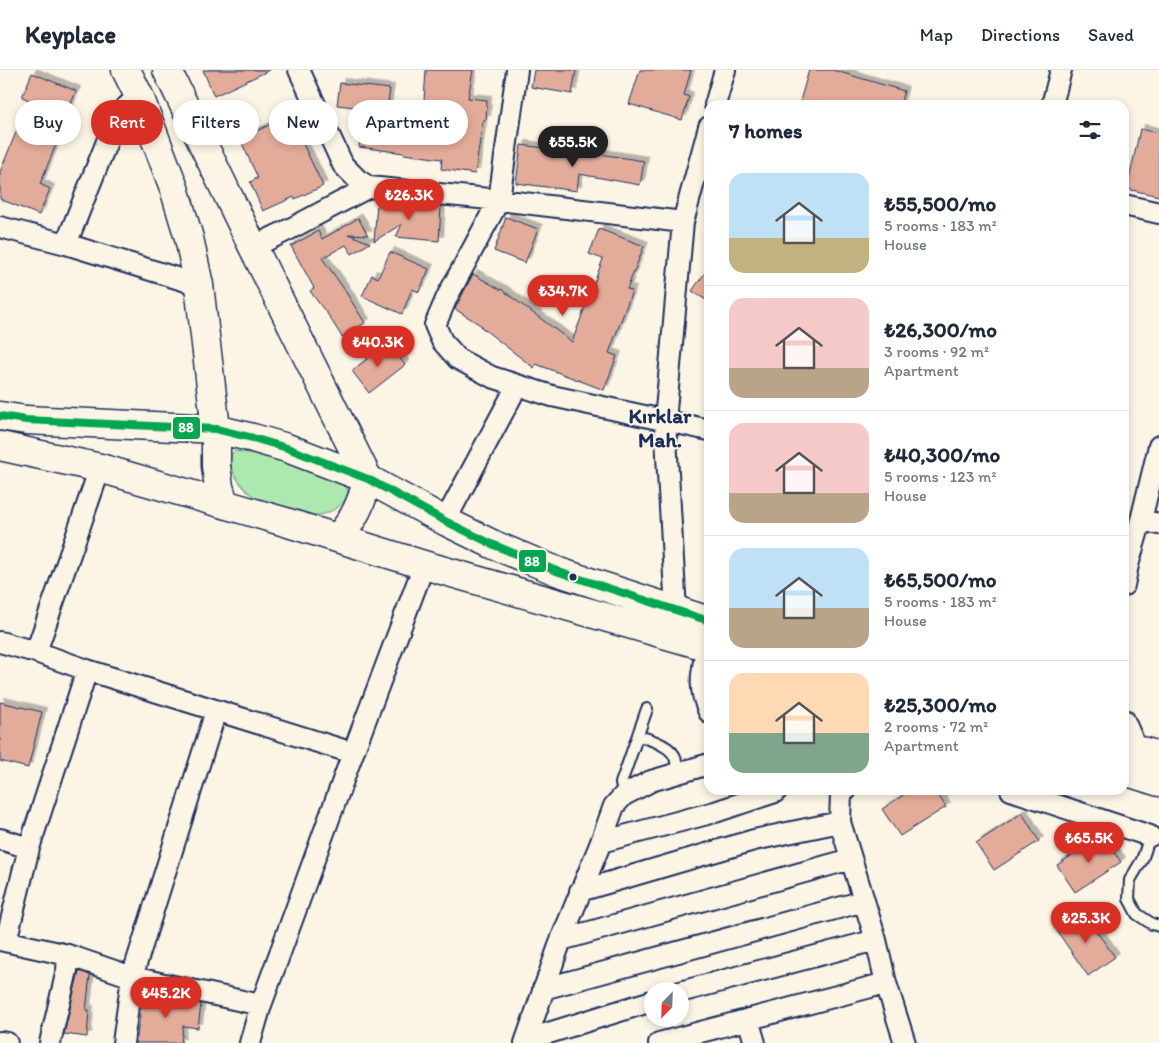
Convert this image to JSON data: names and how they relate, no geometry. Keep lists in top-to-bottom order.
{
  "districts": ["Kırklar Mah."],
  "lines": ["transit line 88"],
  "north": "bottom left",
  "page": {
    "header": "Keyplace",
    "nav": ["Map", "Directions", "Saved"],
    "chip": [
      "Buy",
      "Rent",
      "Filters",
      "New",
      "Apartment"
    ],
    "heading": "7 homes",
    "price": [
      "₺55.5K",
      "₺26.3K",
      "₺34.7K",
      "₺40.3K",
      "₺65.5K",
      "₺25.3K",
      "₺45.2K"
    ],
    "list": [
      {
        "name": "₺55,500/mo",
        "note": "5 rooms · 183 m² · House"
      },
      {
        "name": "₺26,300/mo",
        "note": "3 rooms · 92 m² · Apartment"
      },
      {
        "name": "₺40,300/mo",
        "note": "5 rooms · 123 m² · House"
      },
      {
        "name": "₺65,500/mo",
        "note": "5 rooms · 183 m² · House"
      },
      {
        "name": "₺25,300/mo",
        "note": "2 rooms · 72 m² · Apartment"
      }
    ]
  }
}
